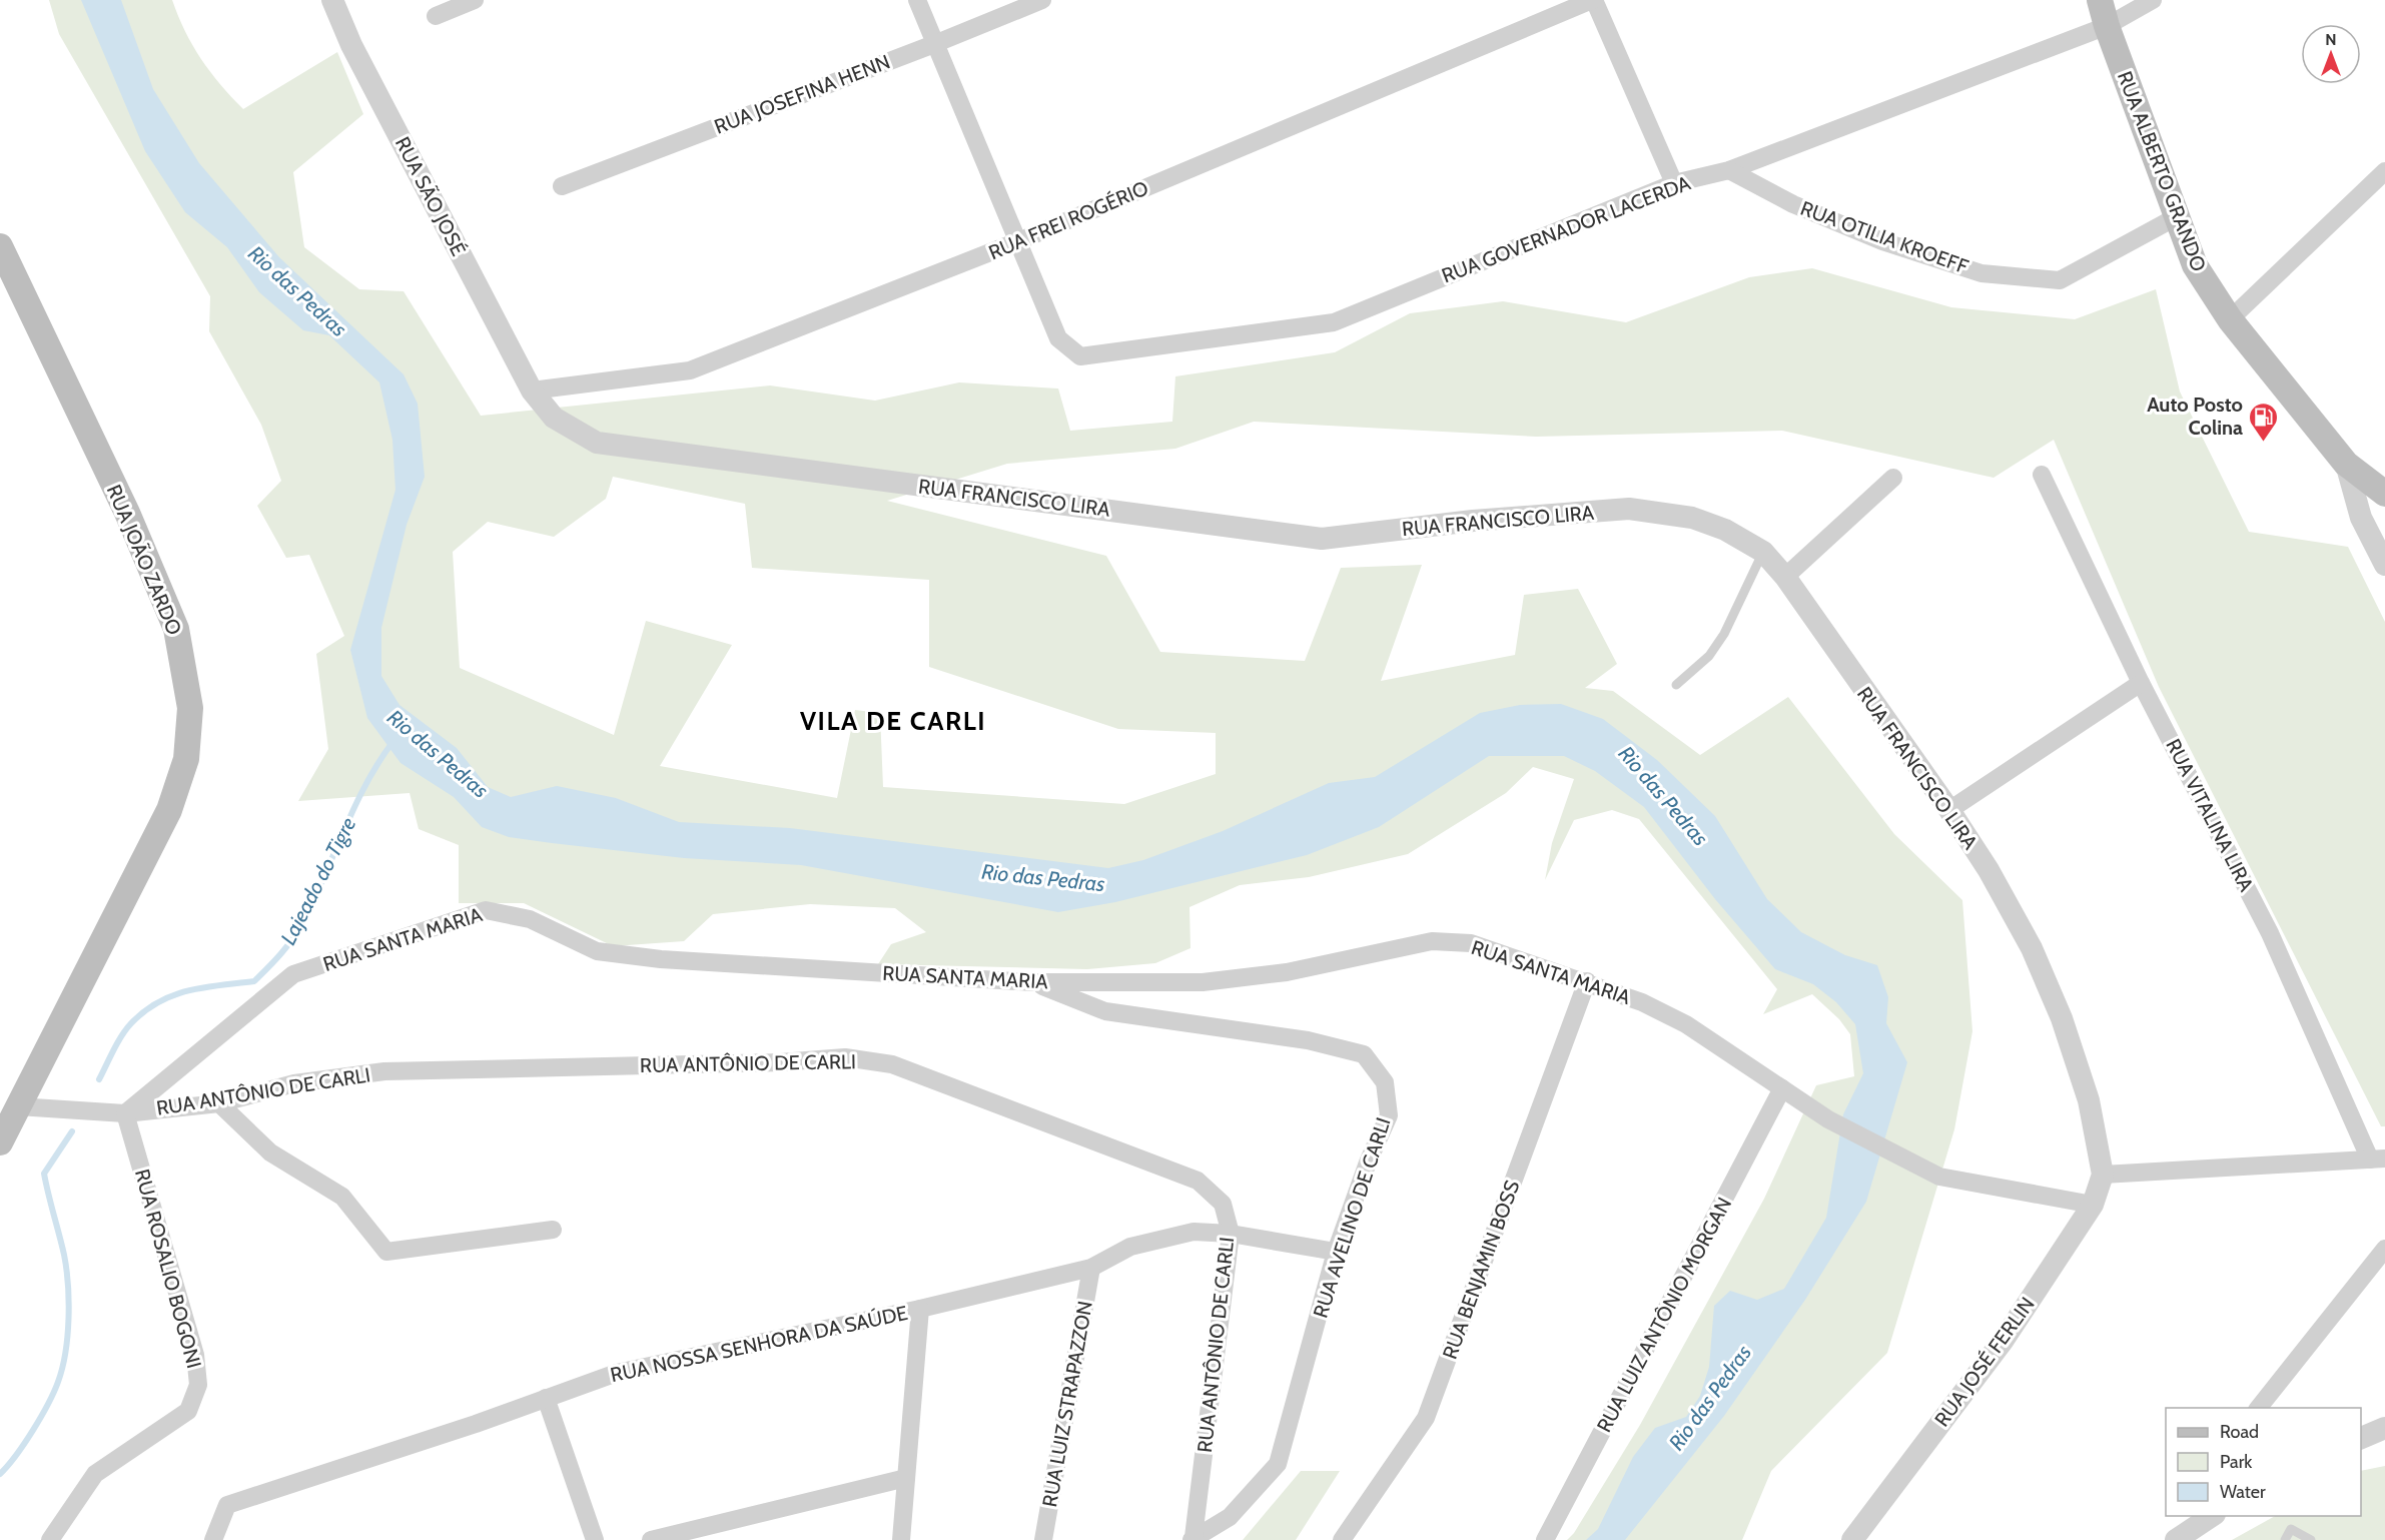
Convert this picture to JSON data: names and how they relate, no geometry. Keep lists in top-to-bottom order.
{
  "streets": {
    "main road": ["RUA ALBERTO GRANDO", "RUA JOÃO ZARDO"],
    "street": [
      "RUA JOSEFINA HENN",
      "RUA SÃO JOSÉ",
      "RUA FREI ROGÉRIO",
      "RUA GOVERNADOR LACERDA",
      "RUA OTILIA KROEFF",
      "RUA FRANCISCO LIRA",
      "RUA VITALINA LIRA",
      "RUA SANTA MARIA",
      "RUA ANTÔNIO DE CARLI",
      "RUA AVELINO DE CARLI",
      "RUA ROSALIO BOGONI",
      "RUA BENJAMIN BOSS",
      "RUA LUIZ ANTÔNIO MORGAN",
      "RUA NOSSA SENHORA DA SAÚDE",
      "RUA JOSÉ FERLIN",
      "RUA LUIZ STRAPAZZON"
    ]
  },
  "crossings": [
    ["RUA ALBERTO GRANDO", "RUA GOVERNADOR LACERDA"],
    ["RUA ALBERTO GRANDO", "RUA OTILIA KROEFF"],
    ["RUA SÃO JOSÉ", "RUA FREI ROGÉRIO"],
    ["RUA SÃO JOSÉ", "RUA FRANCISCO LIRA"],
    ["RUA FREI ROGÉRIO", "RUA GOVERNADOR LACERDA"],
    ["RUA FREI ROGÉRIO", "RUA FRANCISCO LIRA"],
    ["RUA GOVERNADOR LACERDA", "RUA OTILIA KROEFF"],
    ["RUA FRANCISCO LIRA", "RUA JOSÉ FERLIN"],
    ["RUA JOÃO ZARDO", "RUA ANTÔNIO DE CARLI"],
    ["RUA SANTA MARIA", "RUA ANTÔNIO DE CARLI"],
    ["RUA SANTA MARIA", "RUA AVELINO DE CARLI"],
    ["RUA SANTA MARIA", "RUA ROSALIO BOGONI"],
    ["RUA SANTA MARIA", "RUA BENJAMIN BOSS"],
    ["RUA SANTA MARIA", "RUA LUIZ ANTÔNIO MORGAN"],
    ["RUA SANTA MARIA", "RUA JOSÉ FERLIN"],
    ["RUA ANTÔNIO DE CARLI", "RUA AVELINO DE CARLI"],
    ["RUA ANTÔNIO DE CARLI", "RUA ROSALIO BOGONI"],
    ["RUA ANTÔNIO DE CARLI", "RUA NOSSA SENHORA DA SAÚDE"],
    ["RUA AVELINO DE CARLI", "RUA NOSSA SENHORA DA SAÚDE"],
    ["RUA NOSSA SENHORA DA SAÚDE", "RUA LUIZ STRAPAZZON"]
  ],
  "districts": ["VILA DE CARLI"],
  "water": ["Rio das Pedras", "Lajeado do Tigre"],
  "places": {
    "fuel station": ["Auto Posto Colina"]
  },
  "legend": ["Road", "Park", "Water"],
  "north": "top"
}
